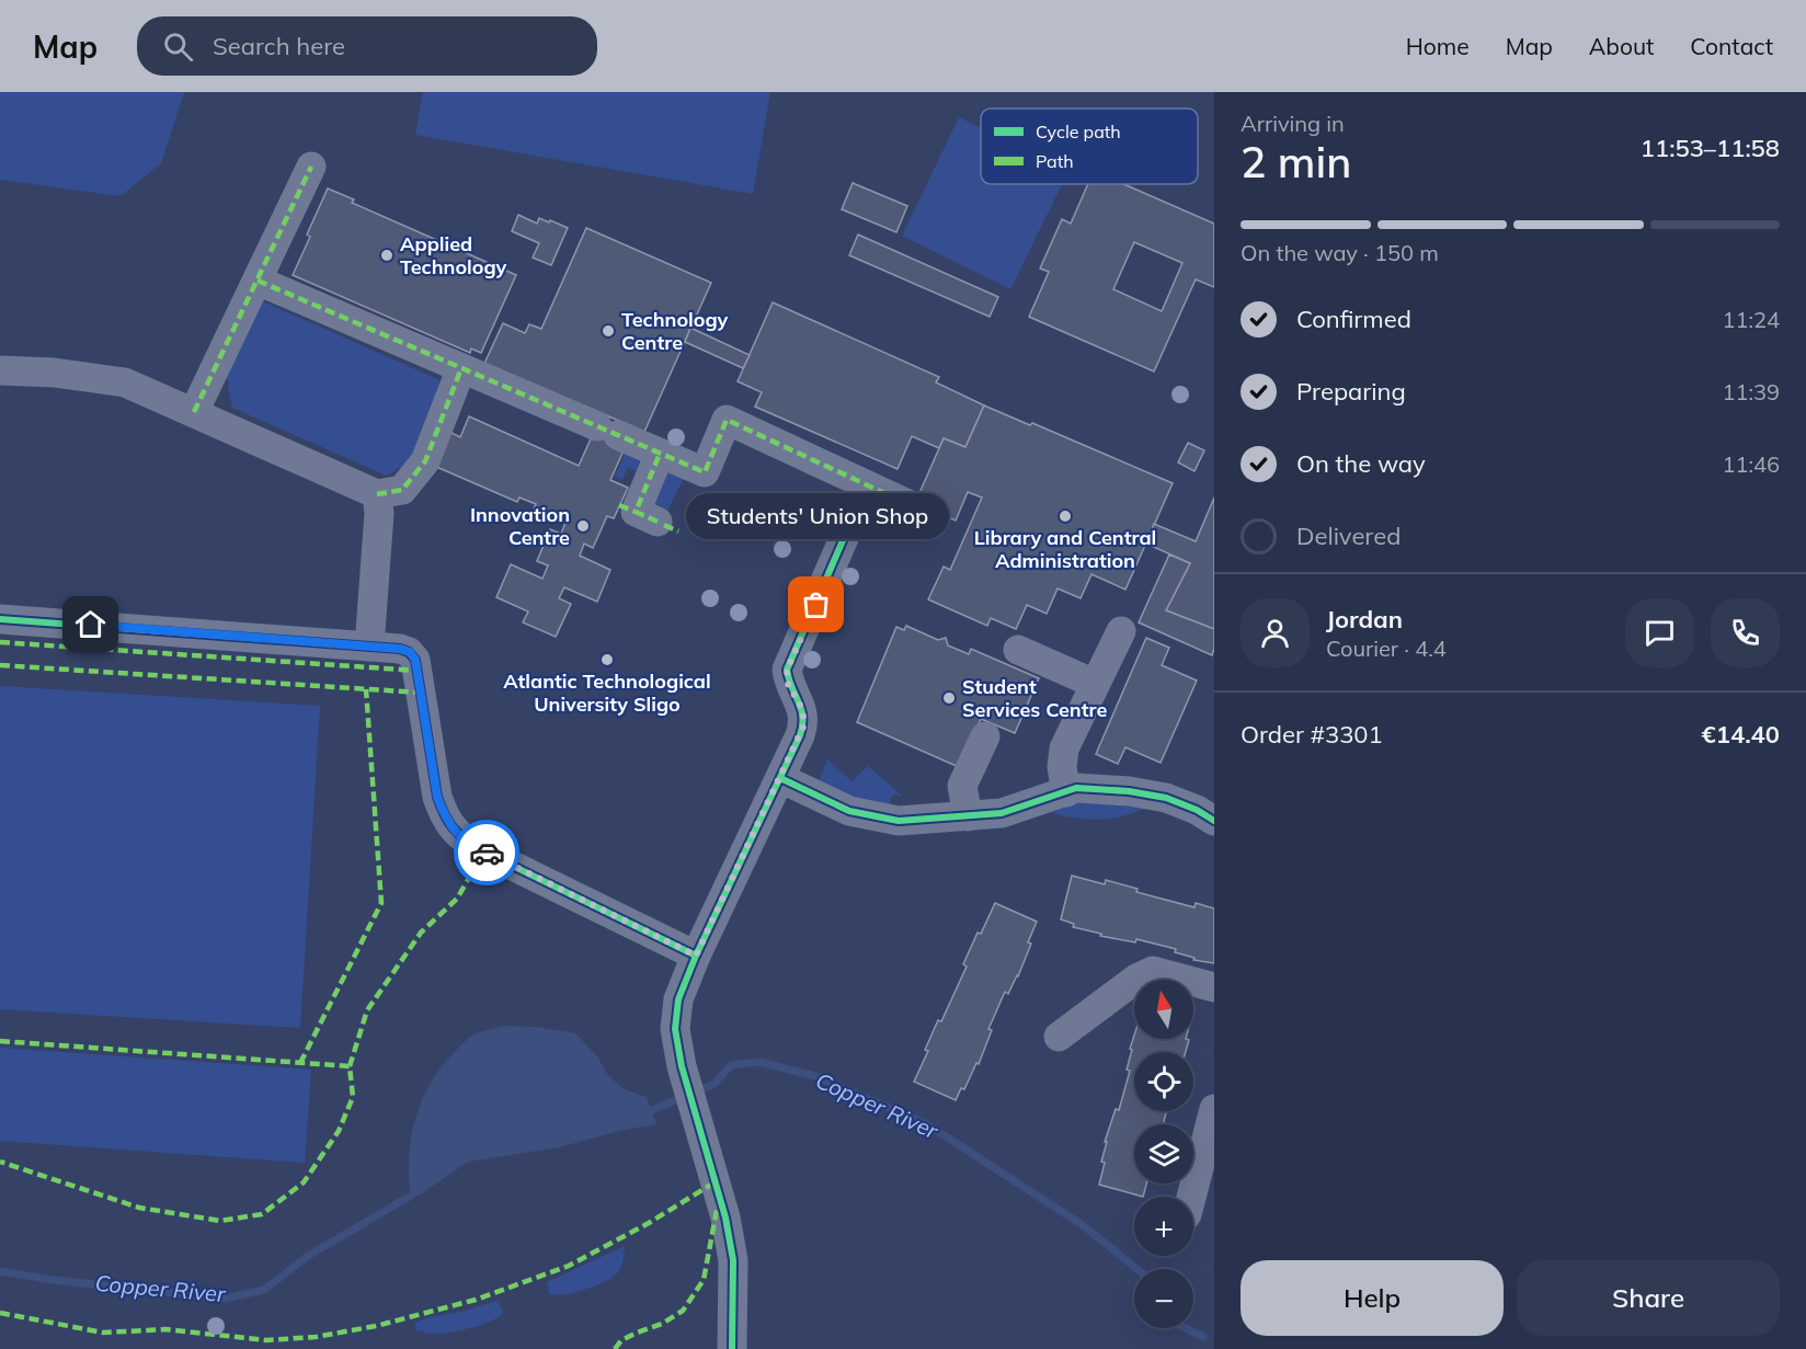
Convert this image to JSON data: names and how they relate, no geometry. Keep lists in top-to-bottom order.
{
  "water": ["Copper River"],
  "places": [
    "Applied Technology",
    "Technology Centre",
    "Library and Central Administration",
    "Innovation Centre",
    "Students' Union Shop",
    "Atlantic Technological University Sligo",
    "Student Services Centre"
  ],
  "legend": ["Cycle path", "Path"],
  "north": "top",
  "page": {
    "header": "Map",
    "search": "Search here",
    "nav": [
      "Home",
      "Map",
      "About",
      "Contact"
    ],
    "heading": ["2 min", "Arriving in", "11:53–11:58"],
    "panel": [
      "Jordan",
      "Courier · 4.4",
      "Order #3301",
      "€14.40"
    ],
    "bar": "On the way · 150 m",
    "list": [
      ["Confirmed", "11:24"],
      ["Preparing", "11:39"],
      ["On the way", "11:46"],
      "Delivered"
    ],
    "bubble": "Students' Union Shop",
    "map_buttons": ["+", "−"],
    "buttons": ["Help", "Share"]
  }
}
